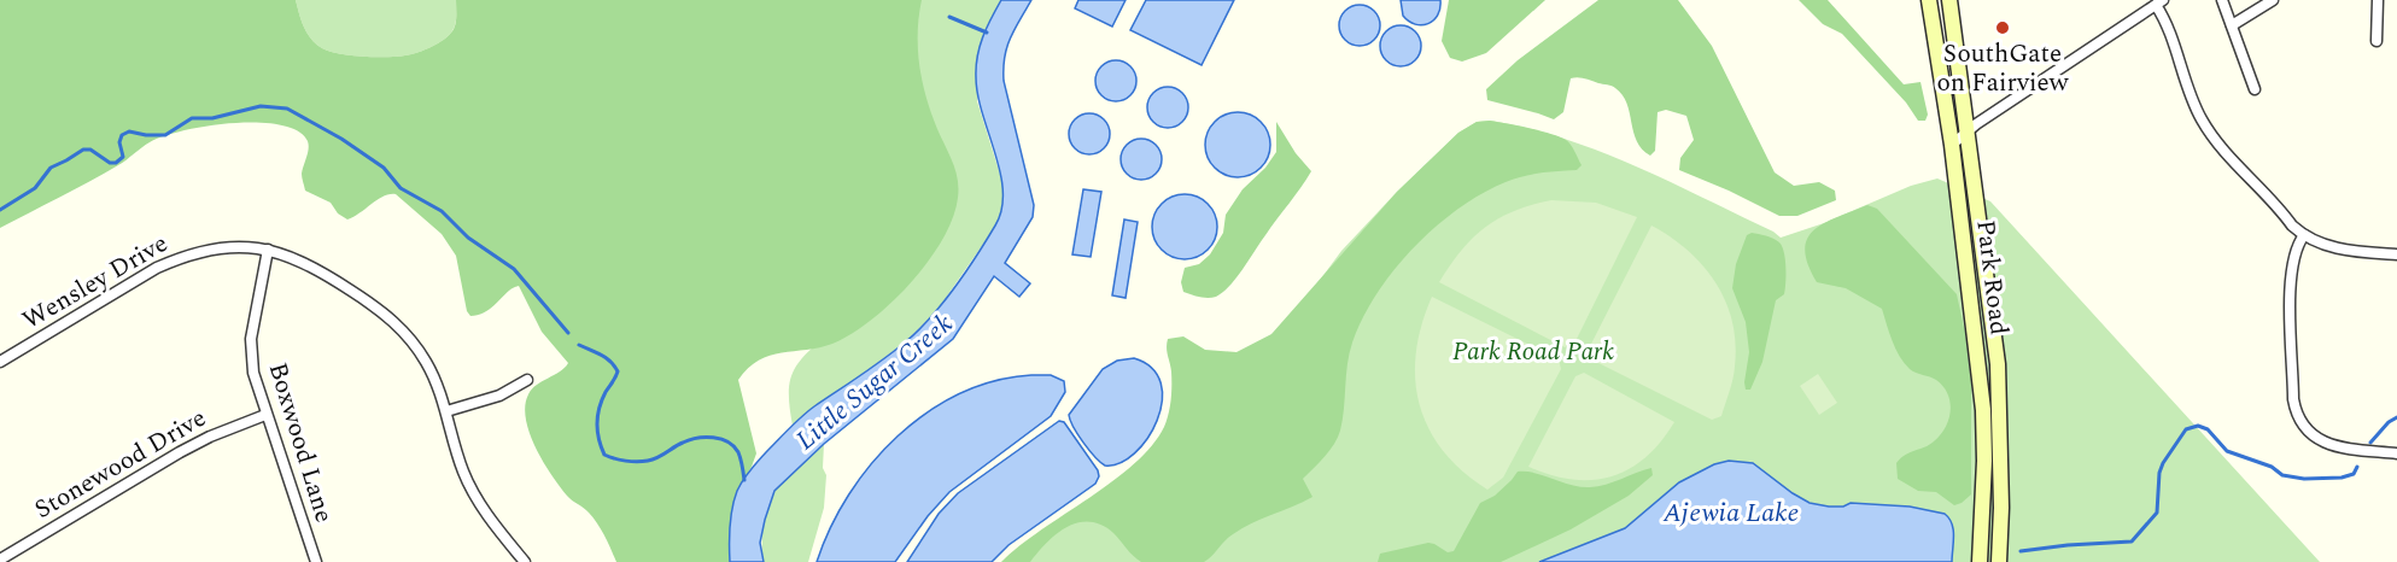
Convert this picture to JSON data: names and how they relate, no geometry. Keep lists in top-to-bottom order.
{
  "streets": {
    "main road": ["Park Road"],
    "street": ["Wensley Drive", "Boxwood Lane", "Stonewood Drive"]
  },
  "crossings": [
    ["Wensley Drive", "Boxwood Lane"],
    ["Boxwood Lane", "Stonewood Drive"]
  ],
  "water": ["Little Sugar Creek", "Ajewia Lake"],
  "parks": ["Park Road Park"],
  "places": ["SouthGate on Fairview"]
}
